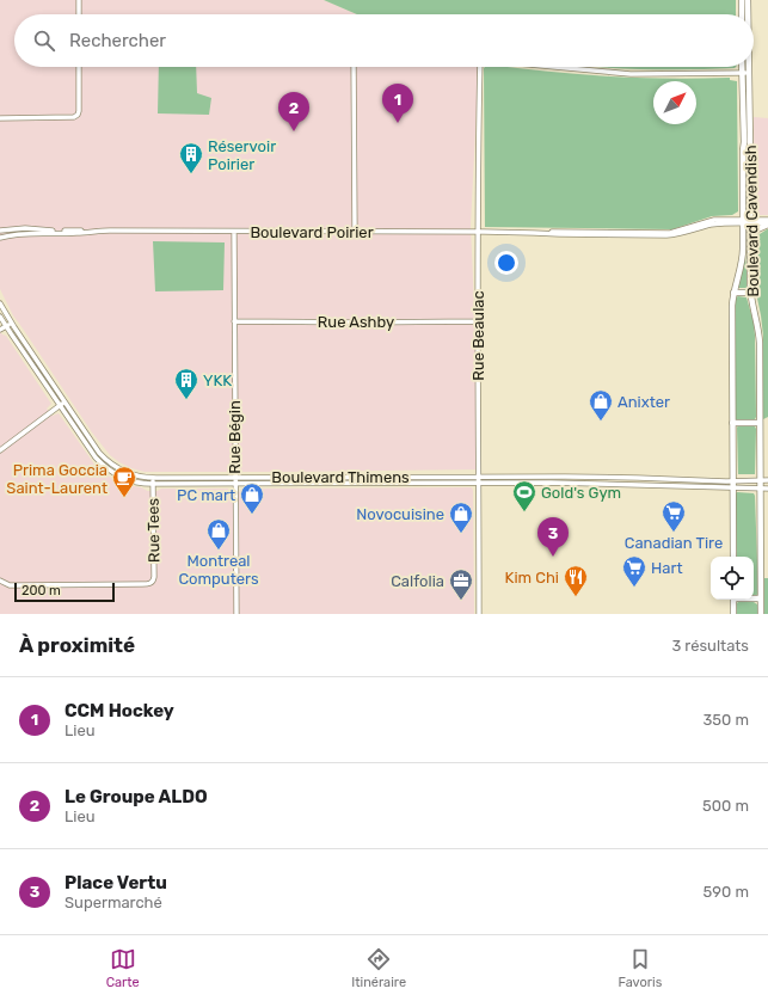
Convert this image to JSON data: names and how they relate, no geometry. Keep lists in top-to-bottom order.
{
  "streets": {
    "main road": ["Boulevard Cavendish"],
    "street": [
      "Boulevard Poirier",
      "Rue Ashby",
      "Rue Beaulac",
      "Rue Bégin",
      "Boulevard Thimens",
      "Rue Tees"
    ]
  },
  "crossings": [
    ["Boulevard Cavendish", "Boulevard Poirier"],
    ["Boulevard Cavendish", "Boulevard Thimens"],
    ["Boulevard Poirier", "Rue Beaulac"],
    ["Boulevard Poirier", "Rue Bégin"],
    ["Rue Ashby", "Rue Beaulac"],
    ["Rue Ashby", "Rue Bégin"],
    ["Rue Beaulac", "Boulevard Thimens"],
    ["Rue Bégin", "Boulevard Thimens"],
    ["Boulevard Thimens", "Rue Tees"]
  ],
  "places": {
    "building": ["Réservoir Poirier", "YKK"],
    "shop": [
      "Anixter",
      "PC mart",
      "Novocuisine",
      "Montreal Computers"
    ],
    "cafe": ["Prima Goccia Saint-Laurent"],
    "sports": ["Gold's Gym"],
    "supermarket": ["Canadian Tire", "Hart"],
    "restaurant": ["Kim Chi"],
    "office": ["Calfolia"]
  },
  "scale_bar": "200 m",
  "north": "top right",
  "page": {
    "search": "Rechercher",
    "pins": ["1", "2", "3"],
    "scale": "200 m",
    "heading": ["À proximité", "3 résultats"],
    "list": [
      {
        "mark": "1",
        "name": "CCM Hockey",
        "note": "Lieu",
        "value": "350 m"
      },
      {
        "mark": "2",
        "name": "Le Groupe ALDO",
        "note": "Lieu",
        "value": "500 m"
      },
      {
        "mark": "3",
        "name": "Place Vertu",
        "note": "Supermarché",
        "value": "590 m"
      }
    ],
    "nav": ["Carte", "Itinéraire", "Favoris"]
  }
}
